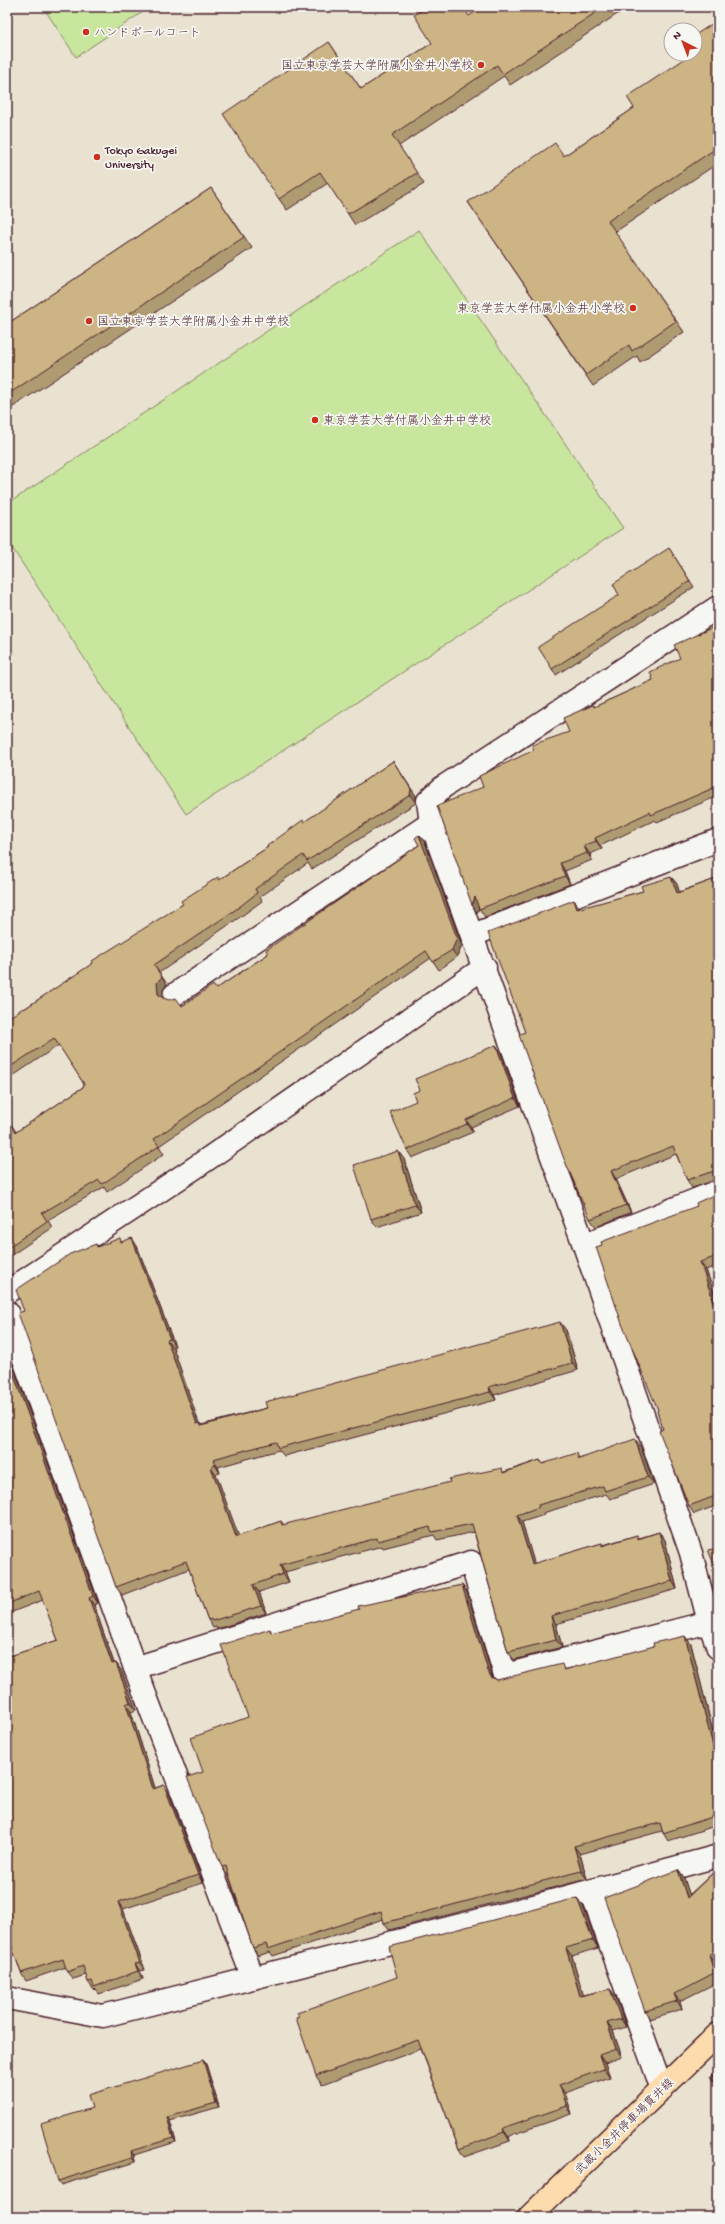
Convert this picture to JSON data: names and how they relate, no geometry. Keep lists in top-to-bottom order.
{
  "streets": {
    "main road": ["武蔵小金井停車場貫井線"]
  },
  "places": [
    "ハンドボールコート",
    "国立東京学芸大学附属小金井小学校",
    "Tokyo Gakugei University",
    "東京学芸大学付属小金井小学校",
    "国立東京学芸大学附属小金井中学校",
    "東京学芸大学付属小金井中学校"
  ],
  "north": "top left"
}
